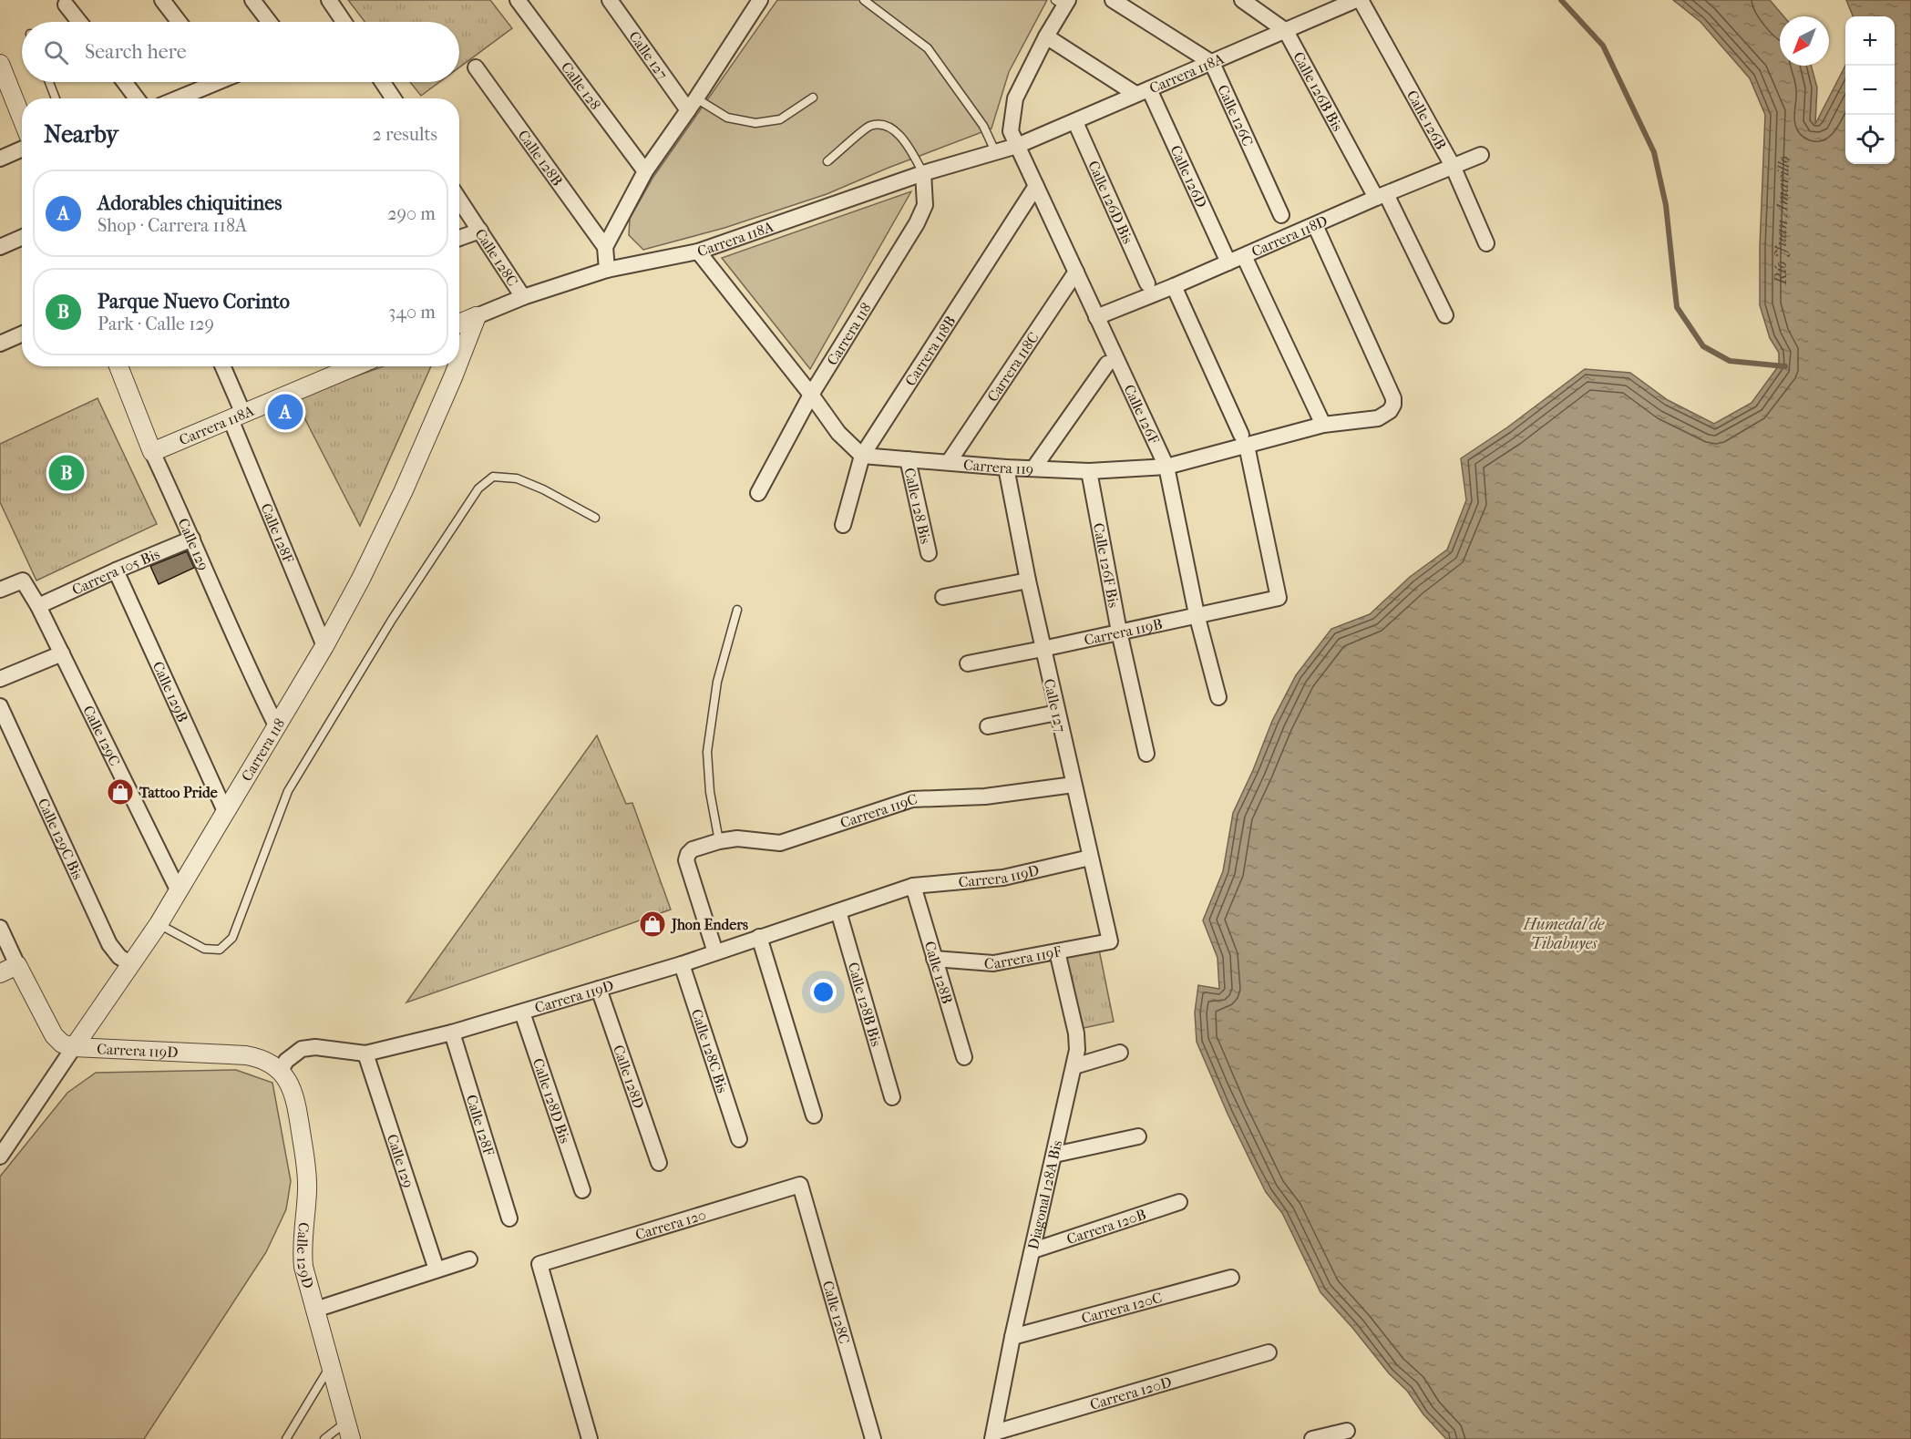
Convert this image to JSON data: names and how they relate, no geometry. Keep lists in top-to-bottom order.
{
  "streets": {
    "street": [
      "Calle 127",
      "Carrera 118A",
      "Calle 128",
      "Calle 126B Bis",
      "Calle 126C",
      "Calle 126B",
      "Calle 128B",
      "Calle 126D",
      "Calle 126D Bis",
      "Carrera 118D",
      "Calle 128C",
      "Carrera 118",
      "Carrera 118B",
      "Carrera 118C",
      "Calle 126F",
      "Carrera 119",
      "Calle 128 Bis",
      "Calle 128F",
      "Calle 129",
      "Calle 126F Bis",
      "Carrera 105 Bis",
      "Carrera 119B",
      "Calle 129B",
      "Calle 129C",
      "Carrera 119C",
      "Calle 129C Bis",
      "Carrera 119D",
      "Carrera 119F",
      "Calle 128B Bis",
      "Calle 128C Bis",
      "Calle 128D",
      "Calle 128D Bis",
      "Diagonal 128A Bis",
      "Carrera 120",
      "Carrera 120B",
      "Calle 129D",
      "Carrera 120C",
      "Carrera 120D"
    ]
  },
  "crossings": [
    ["Calle 127", "Carrera 119"],
    ["Calle 127", "Carrera 119B"],
    ["Calle 127", "Carrera 119C"],
    ["Calle 127", "Carrera 119D"],
    ["Calle 127", "Carrera 119F"],
    ["Carrera 118A", "Calle 126B Bis"],
    ["Carrera 118A", "Calle 126C"],
    ["Carrera 118A", "Calle 126B"],
    ["Carrera 118A", "Calle 126D"],
    ["Carrera 118A", "Calle 126D Bis"],
    ["Carrera 118A", "Calle 128C"],
    ["Carrera 118A", "Carrera 118"],
    ["Carrera 118A", "Calle 126F"],
    ["Carrera 118A", "Calle 128F"],
    ["Carrera 118A", "Calle 129"],
    ["Calle 126B Bis", "Carrera 118D"],
    ["Calle 126B", "Carrera 118D"],
    ["Calle 128B", "Carrera 119D"],
    ["Calle 128B", "Carrera 119F"],
    ["Calle 126D", "Carrera 118D"],
    ["Carrera 118D", "Calle 126F"],
    ["Carrera 118D", "Carrera 119"],
    ["Calle 128C", "Carrera 120"],
    ["Carrera 118", "Calle 128F"],
    ["Carrera 118", "Calle 129"],
    ["Carrera 118", "Calle 129B"],
    ["Carrera 118", "Calle 129C"],
    ["Carrera 118", "Calle 129C Bis"],
    ["Carrera 118", "Carrera 119D"],
    ["Carrera 118B", "Calle 126F"],
    ["Carrera 118B", "Carrera 119"],
    ["Carrera 118C", "Calle 126F"],
    ["Carrera 118C", "Carrera 119"],
    ["Calle 126F", "Carrera 119"],
    ["Calle 126F", "Carrera 119B"],
    ["Carrera 119", "Calle 128 Bis"],
    ["Carrera 119", "Calle 126F Bis"],
    ["Carrera 119", "Carrera 119B"],
    ["Calle 128F", "Carrera 119D"],
    ["Calle 129", "Carrera 105 Bis"],
    ["Calle 129", "Carrera 119D"],
    ["Calle 126F Bis", "Carrera 119B"],
    ["Carrera 105 Bis", "Calle 129B"],
    ["Carrera 105 Bis", "Calle 129C"],
    ["Carrera 119C", "Carrera 119D"],
    ["Carrera 119D", "Calle 128B Bis"],
    ["Carrera 119D", "Calle 128C Bis"],
    ["Carrera 119D", "Calle 128D"],
    ["Carrera 119D", "Calle 128D Bis"],
    ["Carrera 119D", "Calle 129D"],
    ["Carrera 119F", "Diagonal 128A Bis"],
    ["Diagonal 128A Bis", "Carrera 120B"],
    ["Diagonal 128A Bis", "Carrera 120C"],
    ["Diagonal 128A Bis", "Carrera 120D"]
  ],
  "water": ["Río Juan Amarillo", "Humedal de Tibabuyes"],
  "places": {
    "shop": ["Tattoo Pride", "Jhon Enders"]
  },
  "north": "bottom left",
  "page": {
    "map_buttons": ["+", "−"],
    "search": "Search here",
    "heading": ["Nearby", "2 results"],
    "list": [
      {
        "mark": "A",
        "name": "Adorables chiquitines",
        "note": "Shop · Carrera 118A",
        "value": "290 m"
      },
      {
        "mark": "B",
        "name": "Parque Nuevo Corinto",
        "note": "Park · Calle 129",
        "value": "340 m"
      }
    ],
    "pins": ["A", "B"]
  }
}
